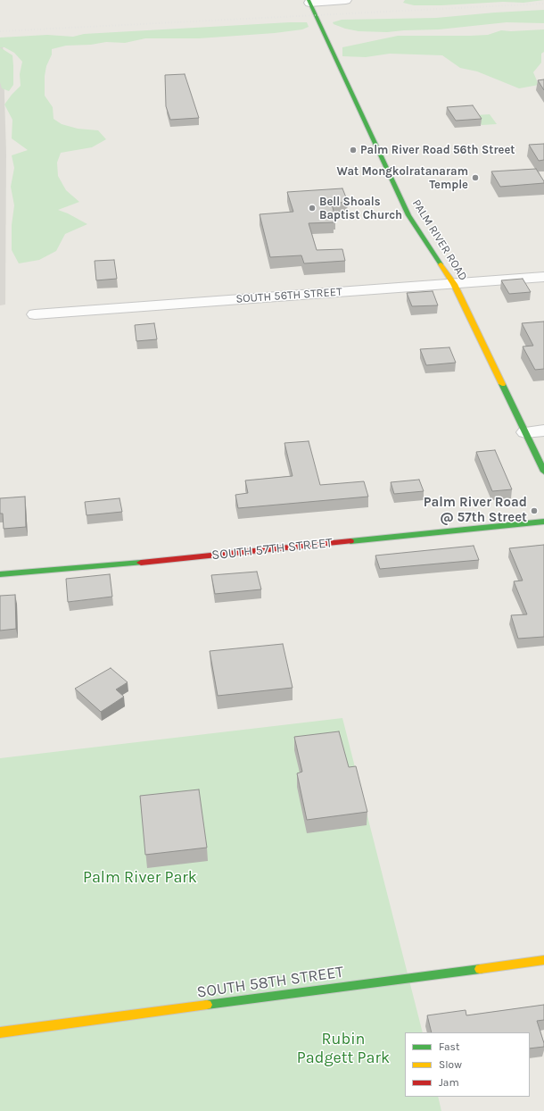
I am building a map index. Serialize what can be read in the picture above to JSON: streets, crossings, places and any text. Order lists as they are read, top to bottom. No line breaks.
{"streets":{"street":["PALM RIVER ROAD","SOUTH 56TH STREET","SOUTH 57TH STREET","SOUTH 58TH STREET"]},"crossings":[["PALM RIVER ROAD","SOUTH 56TH STREET"]],"parks":["Palm River Park","Rubin Padgett Park"],"places":["Palm River Road 56th Street","Wat Mongkolratanaram Temple","Bell Shoals Baptist Church","Palm River Road @ 57th Street"],"legend":["Fast","Slow","Jam"]}
